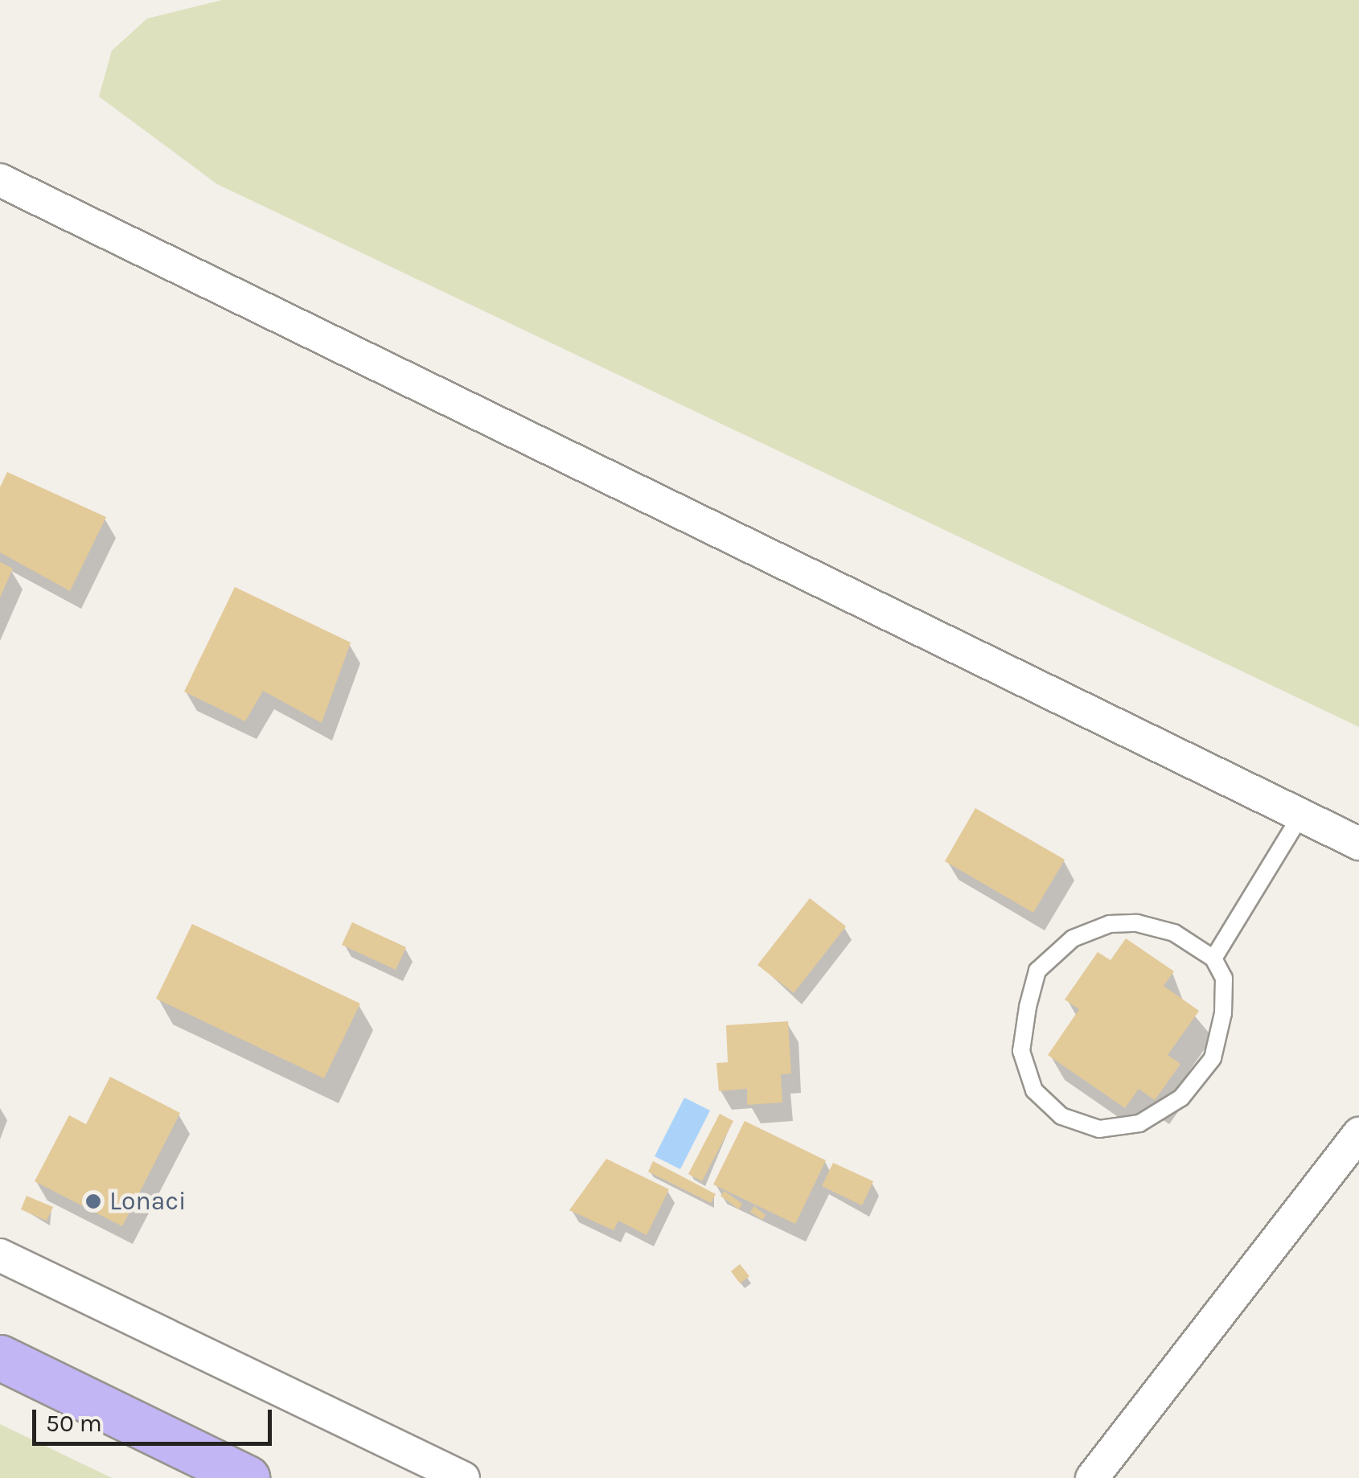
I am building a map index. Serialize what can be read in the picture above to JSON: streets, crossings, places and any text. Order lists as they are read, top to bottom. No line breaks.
{"places":["Lonaci"],"scale_bar":"50 m"}
